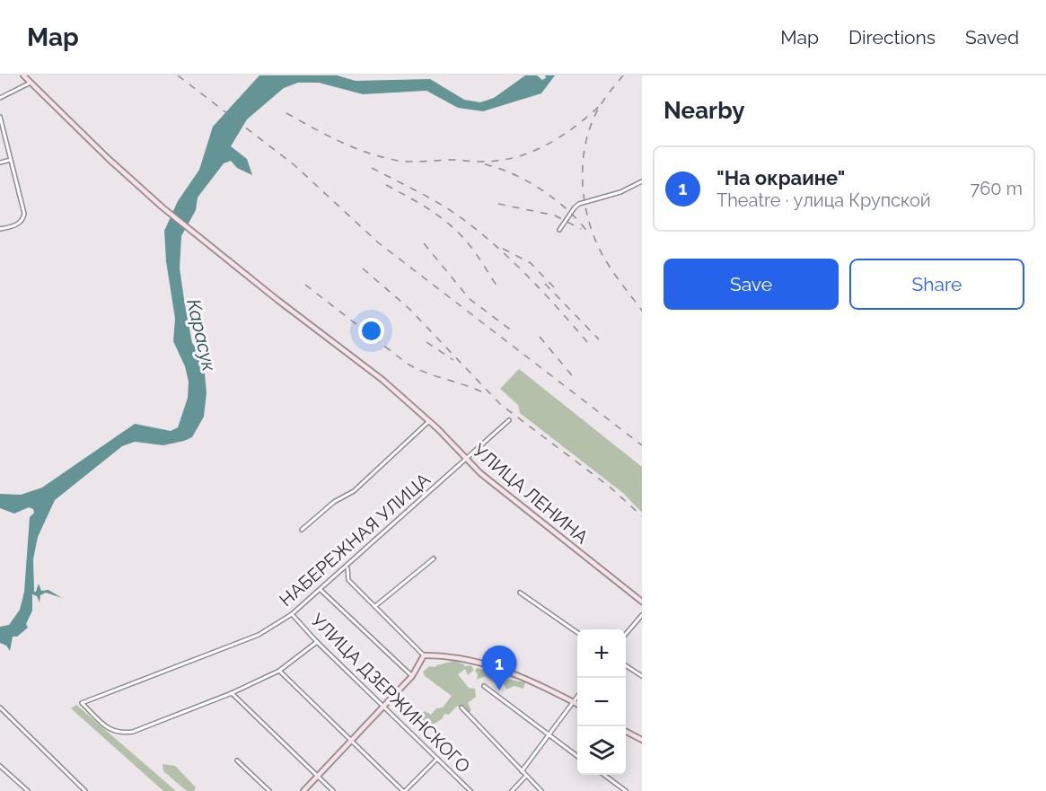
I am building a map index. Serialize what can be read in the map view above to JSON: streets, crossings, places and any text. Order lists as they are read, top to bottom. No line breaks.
{"streets":{"main road":["УЛИЦА ЛЕНИНА"],"street":["НАБЕРЕЖНАЯ УЛИЦА","УЛИЦА ДЗЕРЖИНСКОГО"]},"crossings":[["УЛИЦА ЛЕНИНА","НАБЕРЕЖНАЯ УЛИЦА"],["НАБЕРЕЖНАЯ УЛИЦА","УЛИЦА ДЗЕРЖИНСКОГО"]],"water":["Карасук"],"page":{"header":"Map","nav":["Map","Directions","Saved"],"heading":"Nearby","list":[{"mark":"1","name":"\"На окраине\"","note":"Theatre · улица Крупской","value":"760 m"}],"buttons":["Save","Share"],"map_buttons":["+","−"],"pins":"1"}}
